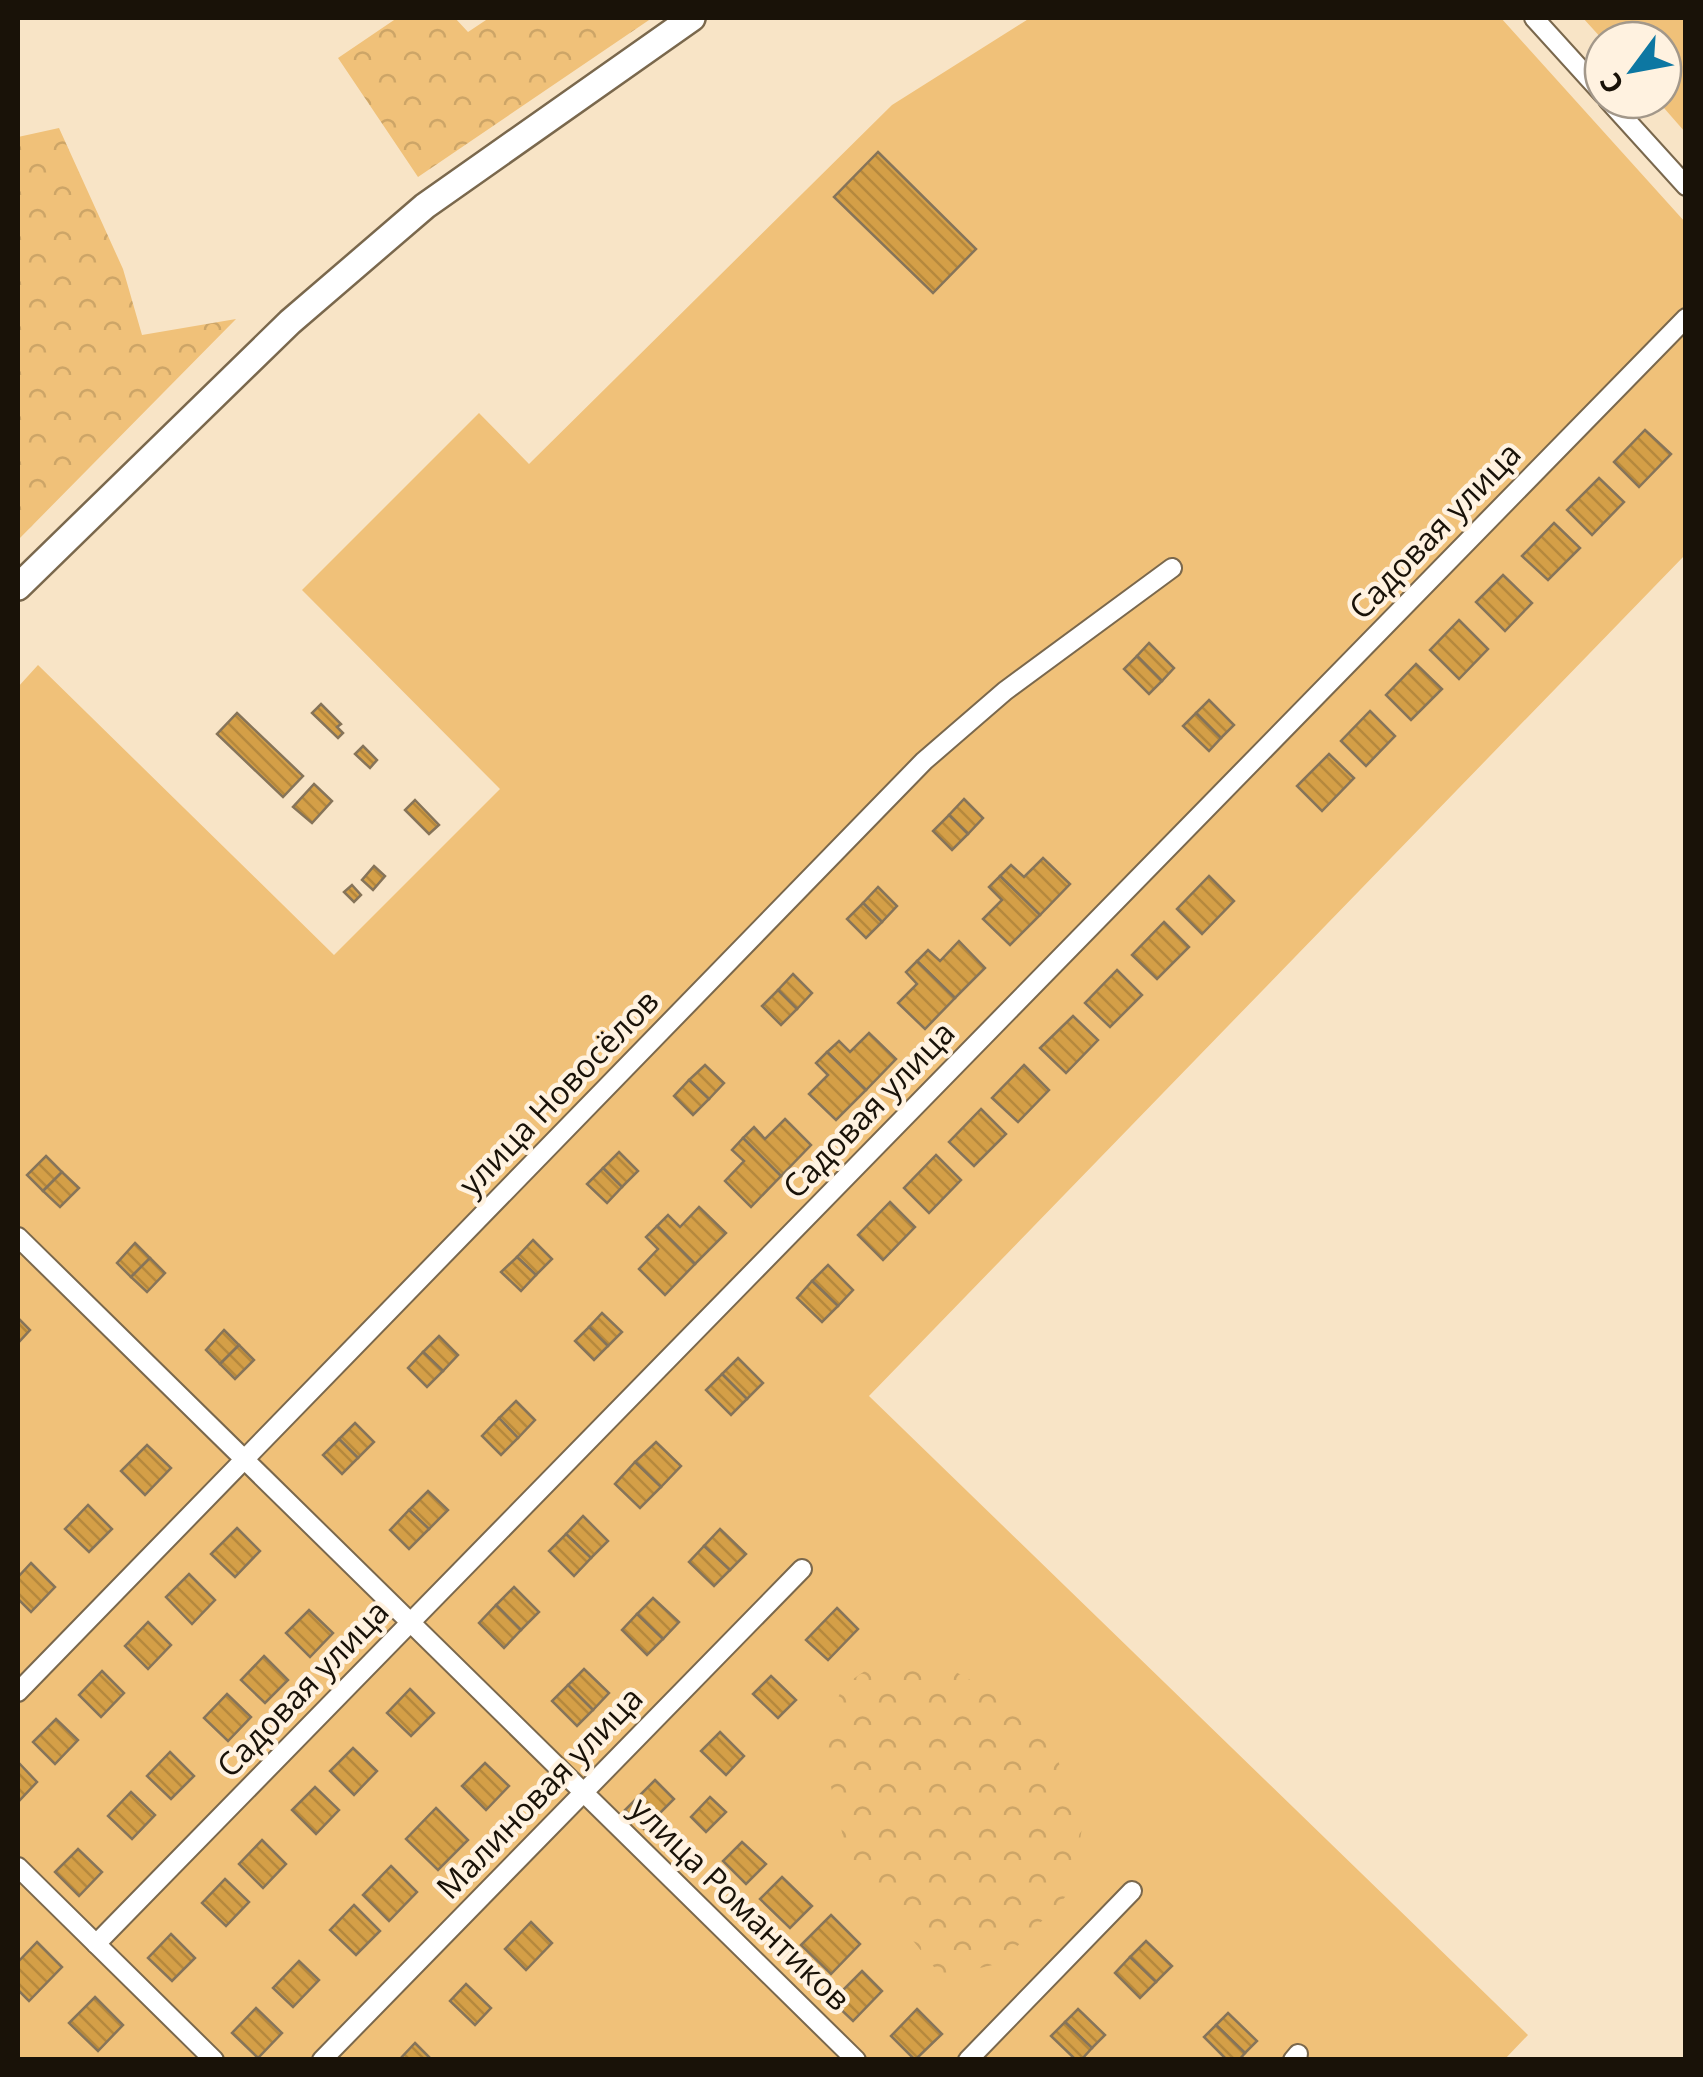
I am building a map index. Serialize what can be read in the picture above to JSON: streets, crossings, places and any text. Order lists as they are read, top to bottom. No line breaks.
{"streets":{"street":["Садовая улица","улица Новосёлов","Малиновая улица","улица Романтиков"]},"crossings":[["Садовая улица","улица Романтиков"],["улица Новосёлов","улица Романтиков"],["Малиновая улица","улица Романтиков"]],"north":"bottom left"}
